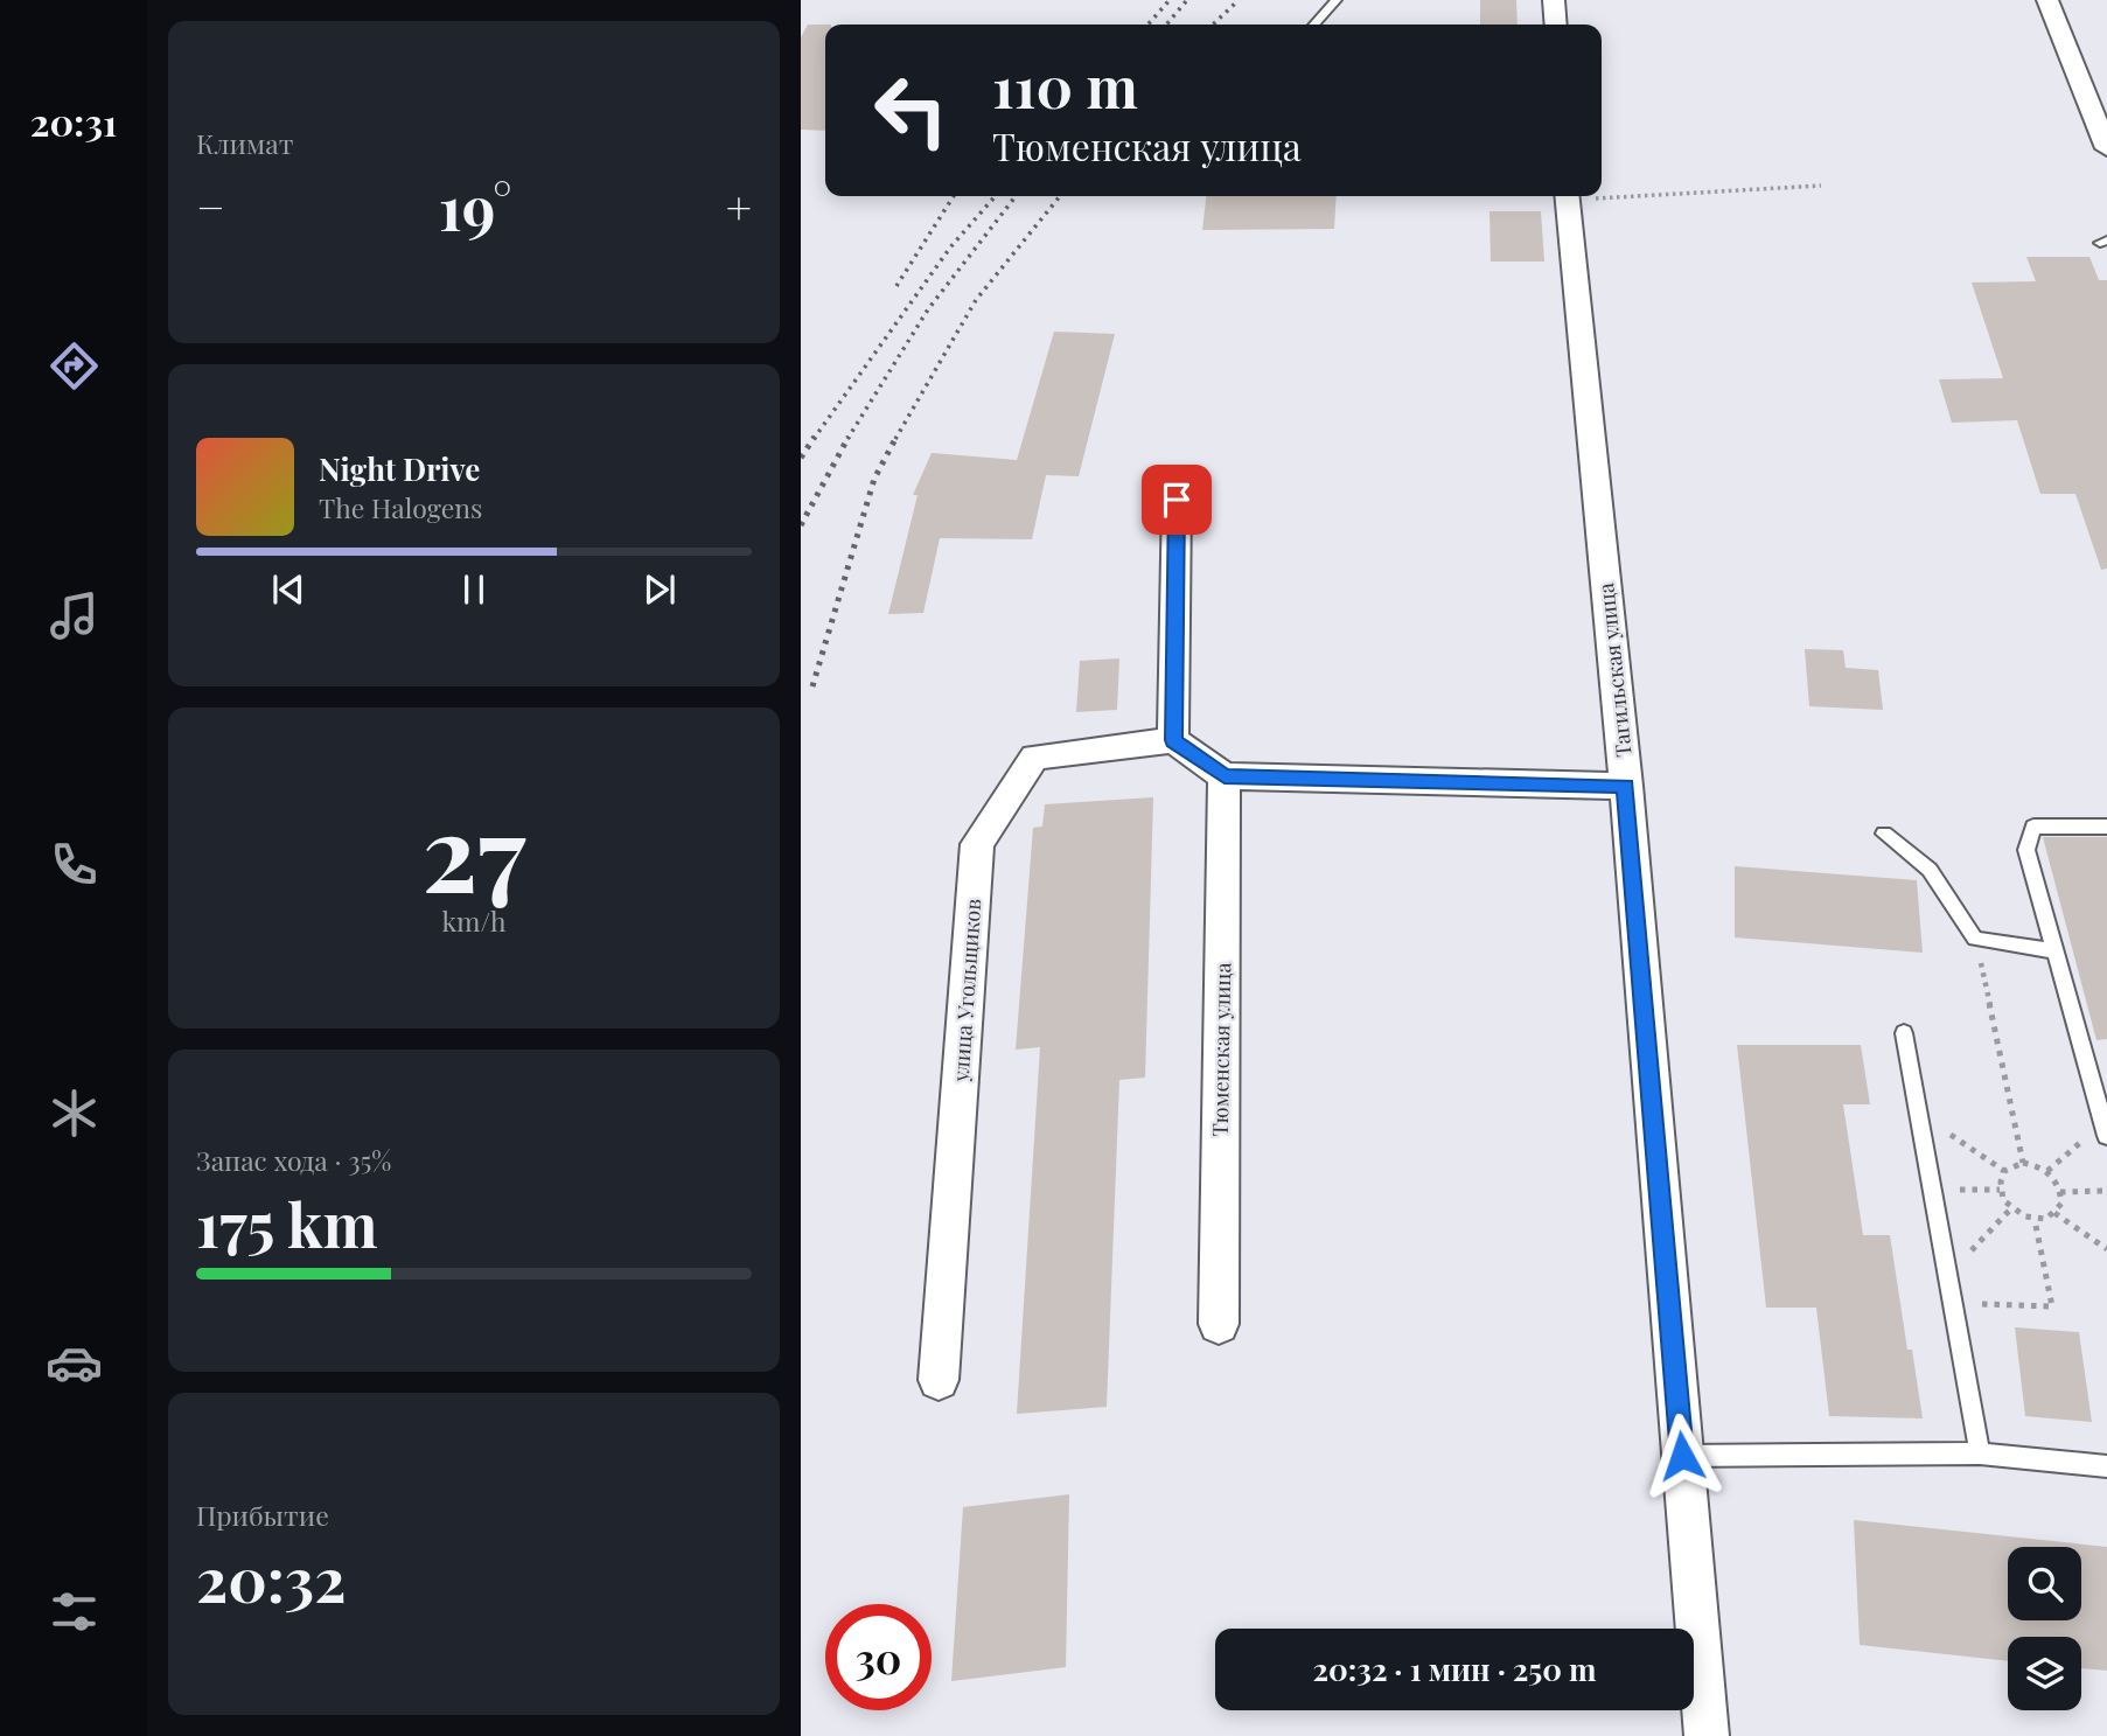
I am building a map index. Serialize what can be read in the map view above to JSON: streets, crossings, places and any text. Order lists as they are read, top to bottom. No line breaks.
{"streets":{"street":["Тагильская улица","улица Угольщиков","Тюменская улица"]},"page":{"tabs":"20:31","tile":["Климат",["27","km/h"],["Запас хода · 35%","175 km"],["Прибытие","20:32"]],"turn":["110 m","Тюменская улица"],"heat":["−","19°","+"],"song":["Night Drive","The Halogens"],"limit":"30","trip":"20:32 · 1 мин · 250 m"}}
